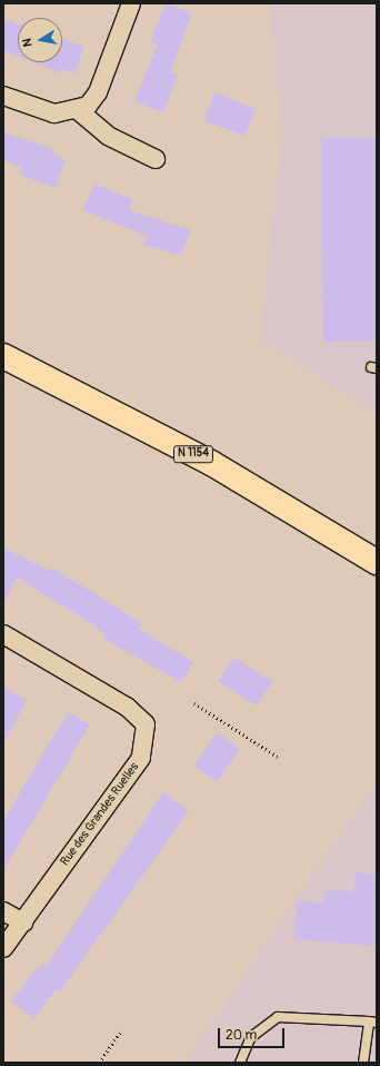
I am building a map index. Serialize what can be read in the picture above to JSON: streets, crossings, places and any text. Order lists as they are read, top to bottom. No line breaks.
{"streets":{"main road":["N 1154"],"street":["Rue des Grandes Ruelles"]},"scale_bar":"20 m","north":"left"}
